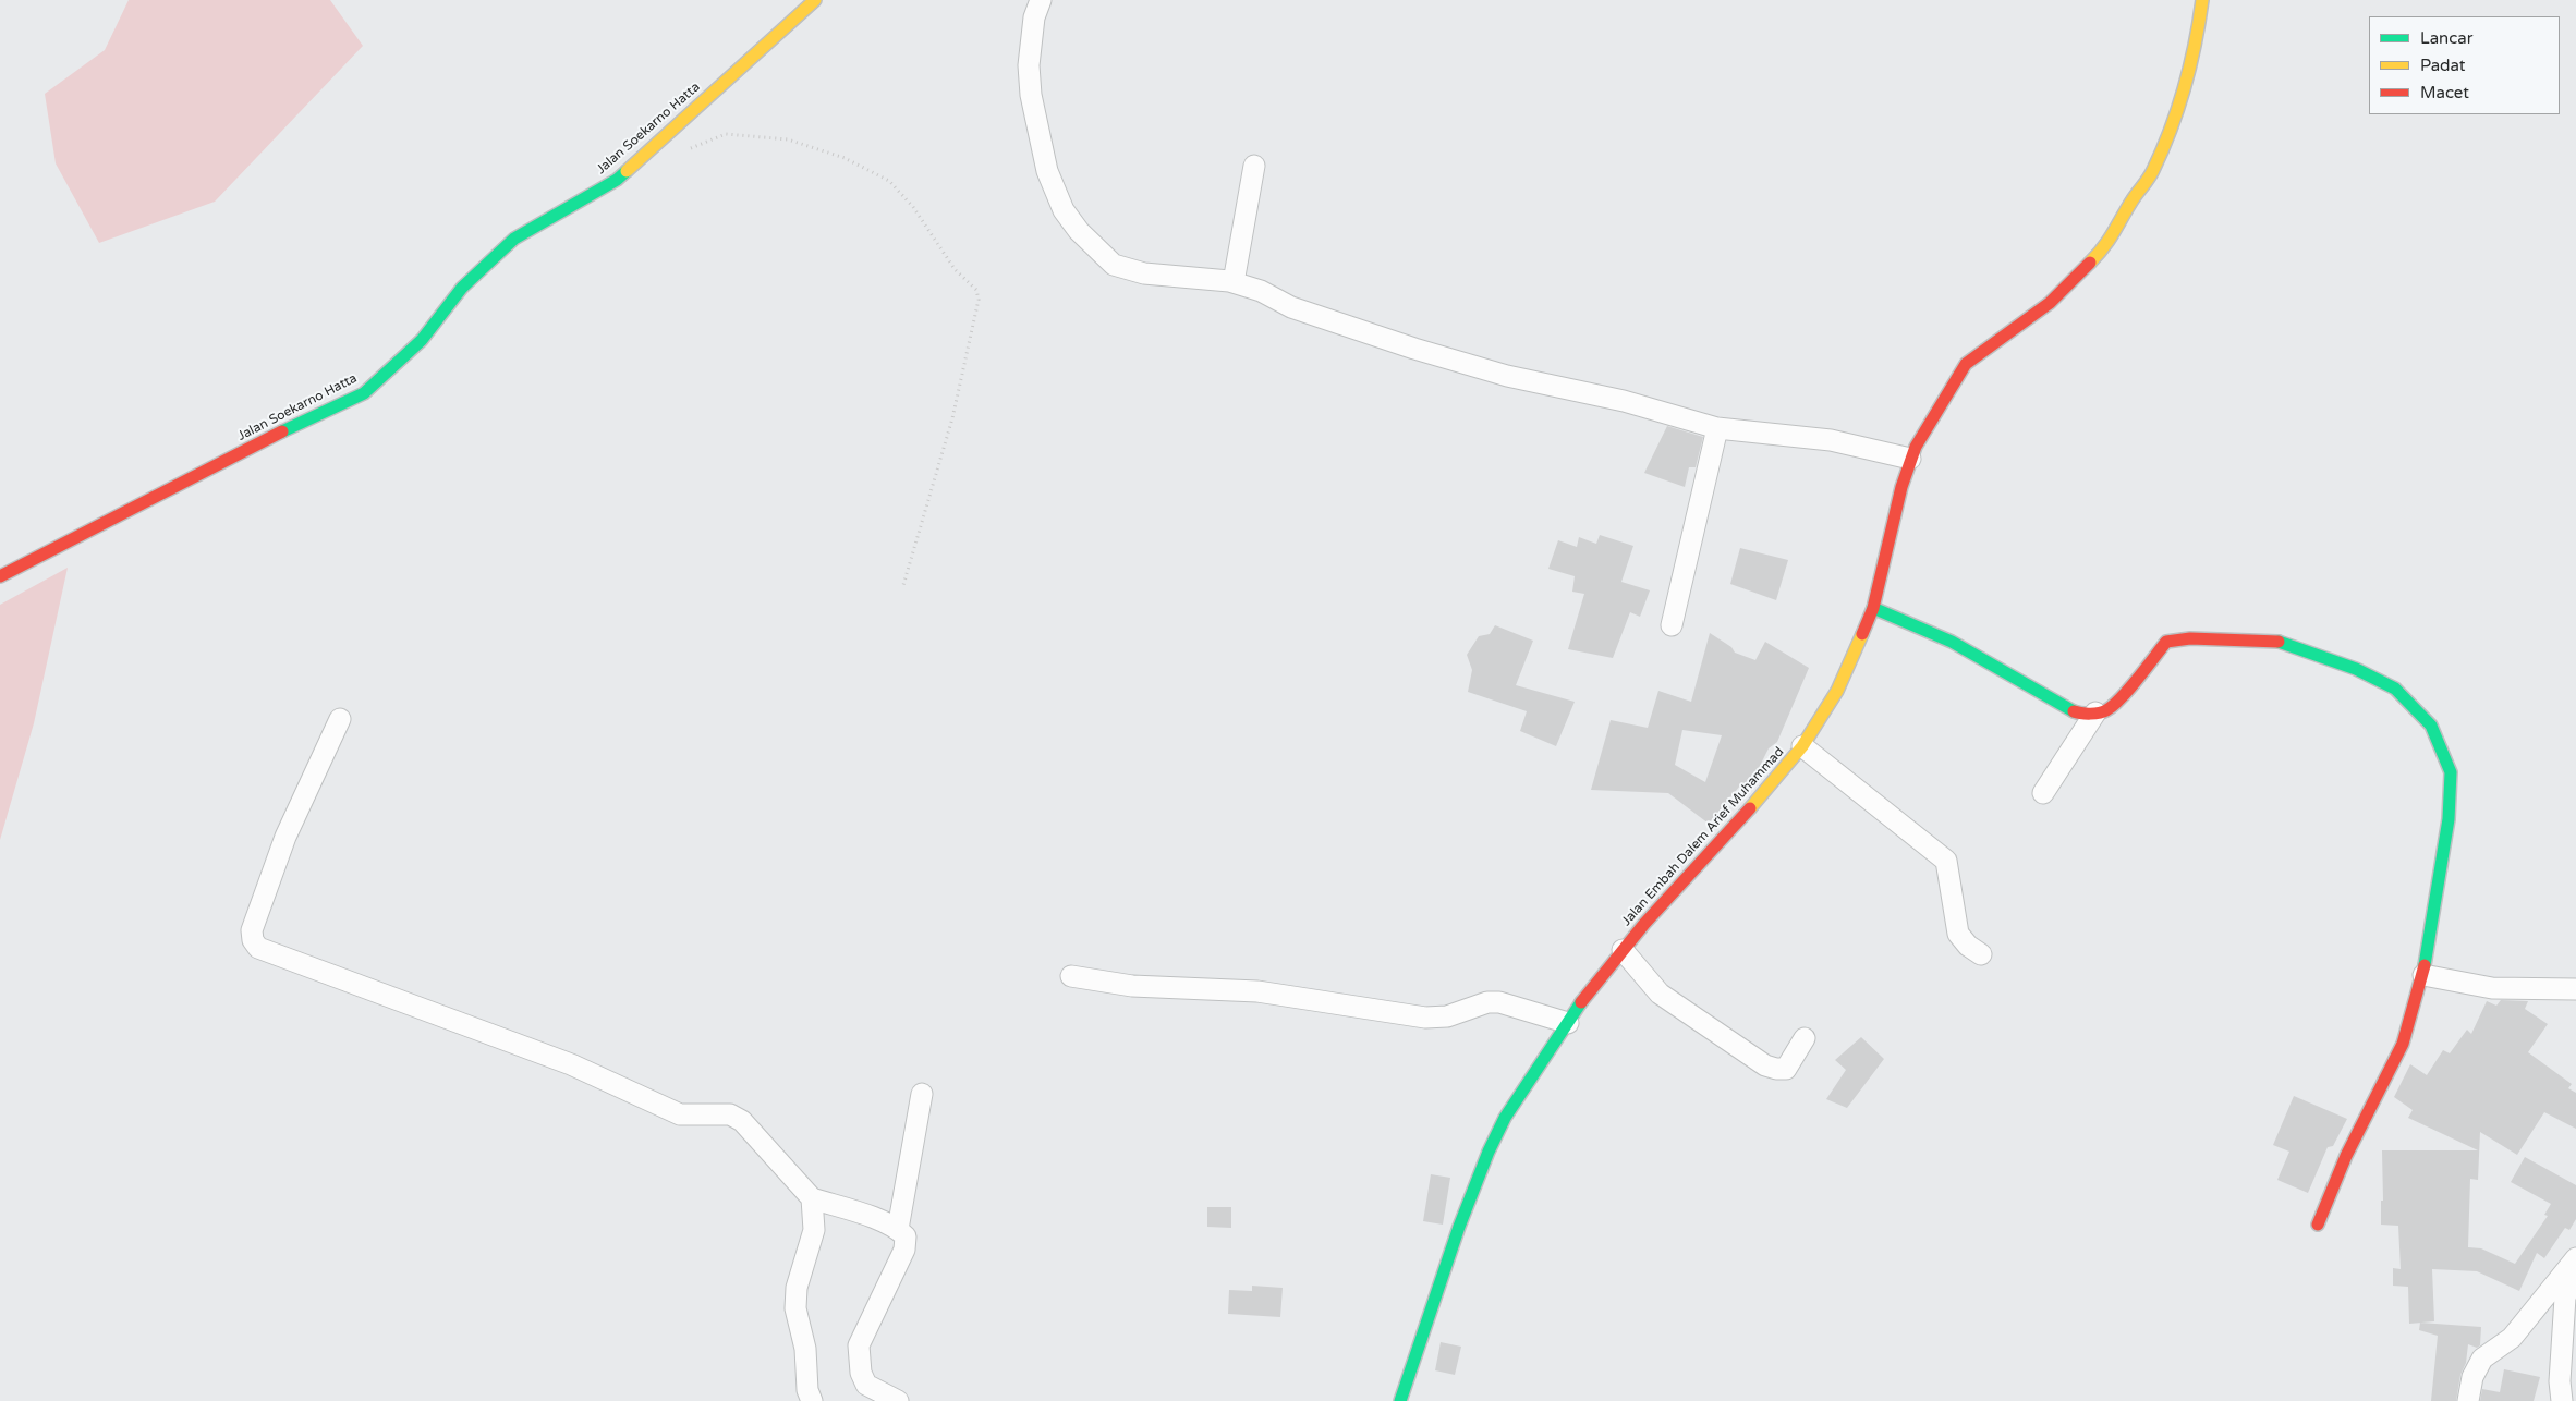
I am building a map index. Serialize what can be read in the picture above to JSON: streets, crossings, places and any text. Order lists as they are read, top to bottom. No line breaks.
{"streets":{"street":["Jalan Soekarno Hatta","Jalan Embah Dalem Arief Muhammad"]},"legend":["Lancar","Padat","Macet"]}
